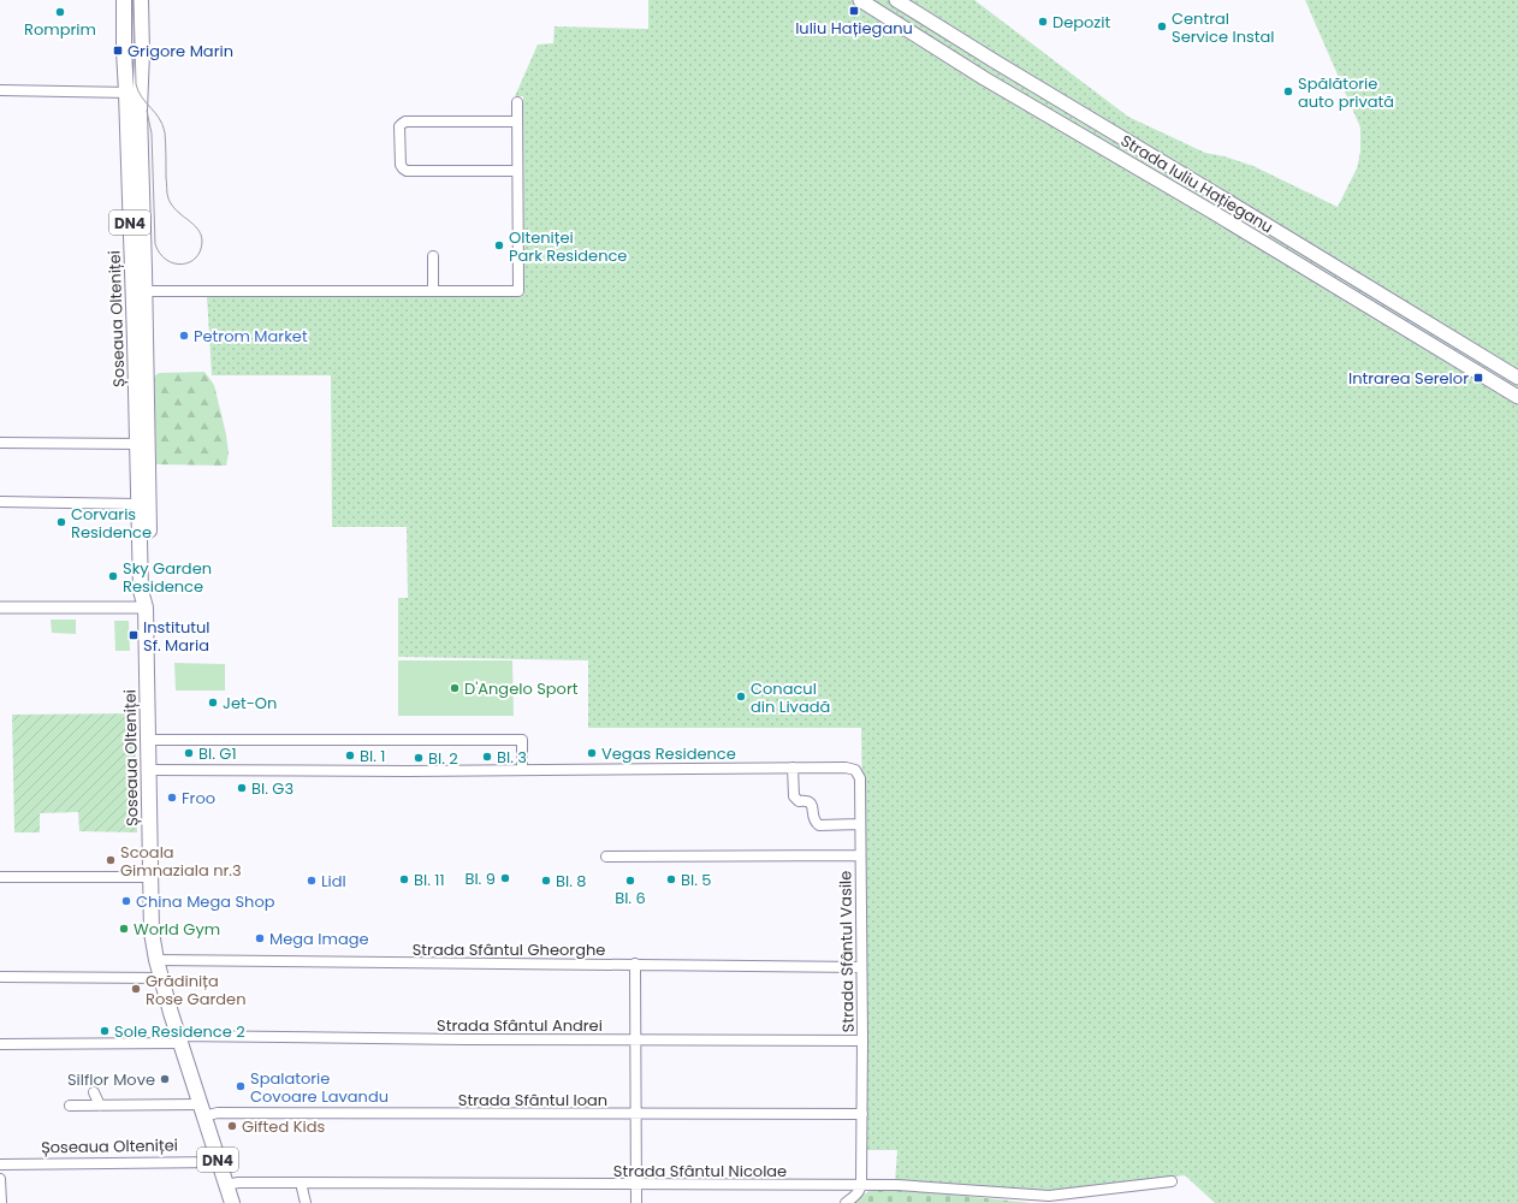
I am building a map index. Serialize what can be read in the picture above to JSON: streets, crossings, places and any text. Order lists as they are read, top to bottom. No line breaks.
{"streets":{"main road":["Strada Iuliu Hațieganu","DN4","Șoseaua Olteniței"],"street":["Strada Sfântul Gheorghe","Strada Sfântul Vasile","Strada Sfântul Andrei","Strada Sfântul Ioan","Strada Sfântul Nicolae"]},"crossings":[["Șoseaua Olteniței","Strada Sfântul Gheorghe"],["Șoseaua Olteniței","Strada Sfântul Andrei"],["Șoseaua Olteniței","Strada Sfântul Ioan"],["Șoseaua Olteniței","Strada Sfântul Nicolae"],["Strada Sfântul Gheorghe","Strada Sfântul Vasile"],["Strada Sfântul Vasile","Strada Sfântul Andrei"],["Strada Sfântul Vasile","Strada Sfântul Ioan"],["Strada Sfântul Vasile","Strada Sfântul Nicolae"]],"places":{"transit":["Iuliu Hațieganu","Grigore Marin","Intrarea Serelor","Institutul Sf. Maria"],"other":["Romprim","Depozit","Central Service Instal","Spălătorie auto privată","Olteniței Park Residence","Petrom Market","Corvaris Residence","Sky Garden Residence","D'Angelo Sport","Conacul din Livadă","Jet-On","Bl. G1","Vegas Residence","Bl. 1","Bl. 3","Bl. 2","Bl. G3","Froo","Scoala Gimnaziala nr.3","Bl. 9","Bl. 11","Bl. 5","Lidl","Bl. 8","Bl. 6","China Mega Shop","World Gym","Mega Image","Grădinița Rose Garden","Sole Residence 2","Silflor Move","Spalatorie Covoare Lavandu","Gifted Kids"]}}
